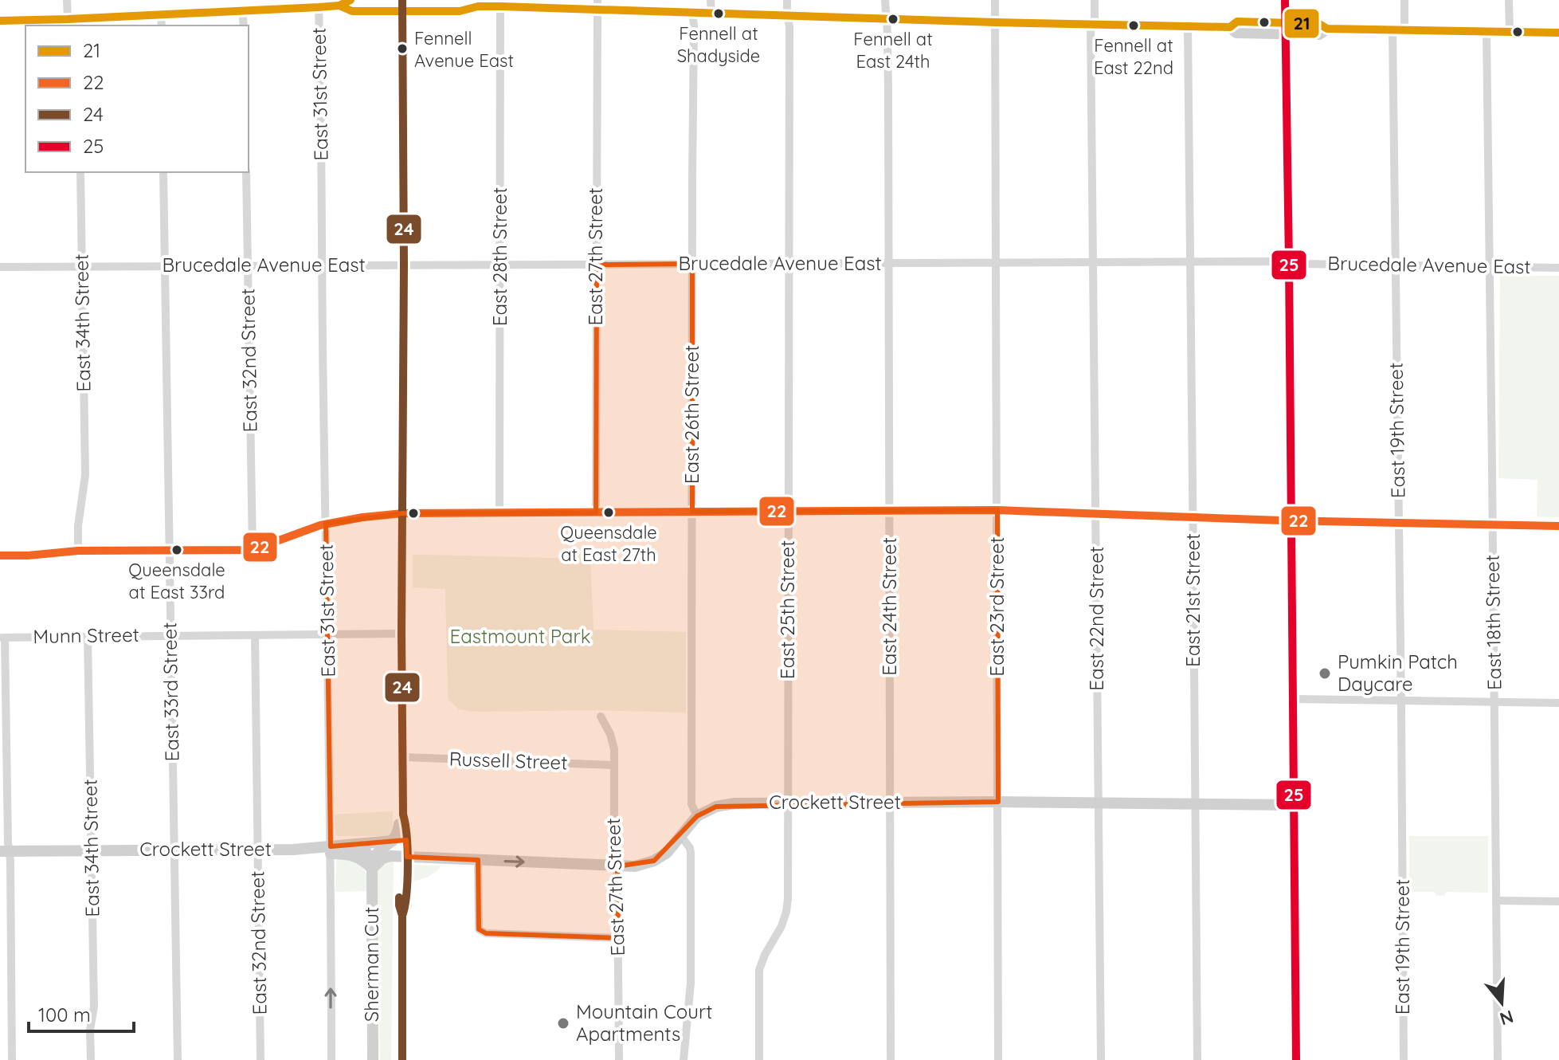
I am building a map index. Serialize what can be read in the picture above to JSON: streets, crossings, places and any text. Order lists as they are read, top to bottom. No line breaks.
{"streets":{"main road":["Crockett Street","Sherman Cut"],"street":["East 31st Street","East 28th Street","East 27th Street","Brucedale Avenue East","East 34th Street","East 32nd Street","East 26th Street","East 19th Street","East 21st Street","East 24th Street","East 23rd Street","East 25th Street","East 22nd Street","East 18th Street","Munn Street","East 33rd Street","Russell Street"]},"crossings":[["East 31st Street","Brucedale Avenue East"],["East 31st Street","Munn Street"],["East 31st Street","Crockett Street"],["East 28th Street","Brucedale Avenue East"],["East 27th Street","Brucedale Avenue East"],["East 27th Street","Russell Street"],["East 27th Street","Crockett Street"],["Brucedale Avenue East","East 34th Street"],["Brucedale Avenue East","East 32nd Street"],["Brucedale Avenue East","East 26th Street"],["Brucedale Avenue East","East 19th Street"],["Brucedale Avenue East","East 21st Street"],["Brucedale Avenue East","East 24th Street"],["Brucedale Avenue East","East 23rd Street"],["Brucedale Avenue East","East 25th Street"],["Brucedale Avenue East","East 22nd Street"],["Brucedale Avenue East","East 18th Street"],["Brucedale Avenue East","East 33rd Street"],["East 34th Street","Munn Street"],["East 34th Street","Crockett Street"],["East 32nd Street","Munn Street"],["East 32nd Street","Crockett Street"],["East 26th Street","Crockett Street"],["East 21st Street","Crockett Street"],["East 24th Street","Crockett Street"],["East 23rd Street","Crockett Street"],["East 25th Street","Crockett Street"],["East 22nd Street","Crockett Street"],["Munn Street","East 33rd Street"],["East 33rd Street","Crockett Street"]],"parks":["Eastmount Park"],"places":["Fennell at Shadyside","Fennell at East 24th","Fennell at East 22nd","Fennell Avenue East","Queensdale at East 27th","Queensdale at East 33rd","Pumkin Patch Daycare","Mountain Court Apartments"],"lines":["transit line 21","transit line 24","transit line 25","transit line 22"],"legend":["21","22","24","25"],"scale_bar":"100 m","north":"bottom"}
